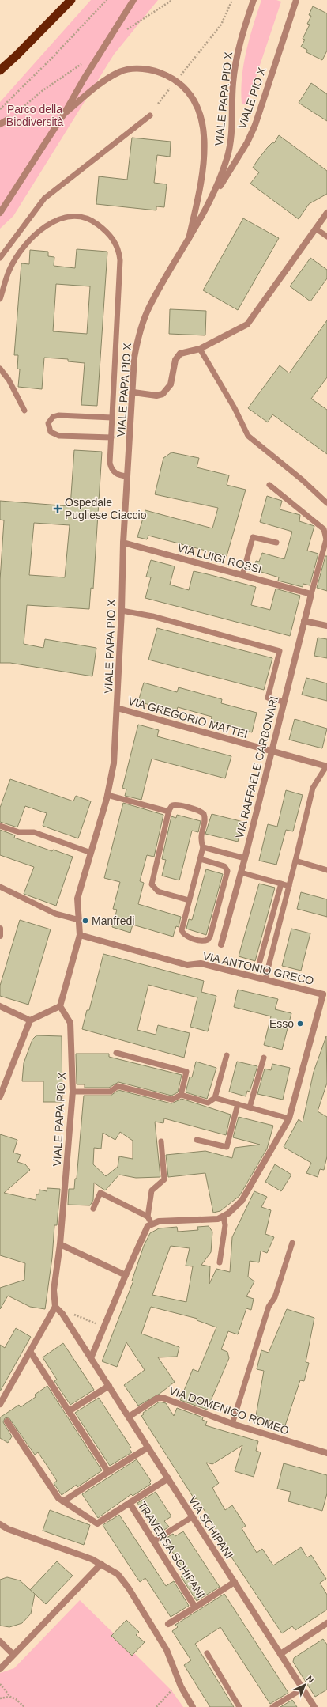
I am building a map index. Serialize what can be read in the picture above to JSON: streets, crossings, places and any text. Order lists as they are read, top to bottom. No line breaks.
{"streets":{"street":["VIALE PIO X","VIALE PAPA PIO X","VIA LUIGI ROSSI","VIA GREGORIO MATTEI","VIA RAFFAELE CARBONARI","VIA ANTONIO GRECO","VIA DOMENICO ROMEO","VIA SCHIPANI","TRAVERSA SCHIPANI"]},"crossings":[["VIALE PIO X","VIALE PAPA PIO X"],["VIALE PAPA PIO X","VIA LUIGI ROSSI"],["VIALE PAPA PIO X","VIA GREGORIO MATTEI"],["VIALE PAPA PIO X","VIA ANTONIO GRECO"],["VIALE PAPA PIO X","VIA SCHIPANI"],["VIA LUIGI ROSSI","VIA RAFFAELE CARBONARI"],["VIA GREGORIO MATTEI","VIA RAFFAELE CARBONARI"],["VIA DOMENICO ROMEO","VIA SCHIPANI"],["VIA SCHIPANI","TRAVERSA SCHIPANI"]],"parks":["Parco della Biodiversità"],"places":{"health":["Ospedale Pugliese Ciaccio"],"other":["Manfredi","Esso"]},"north":"top right"}
